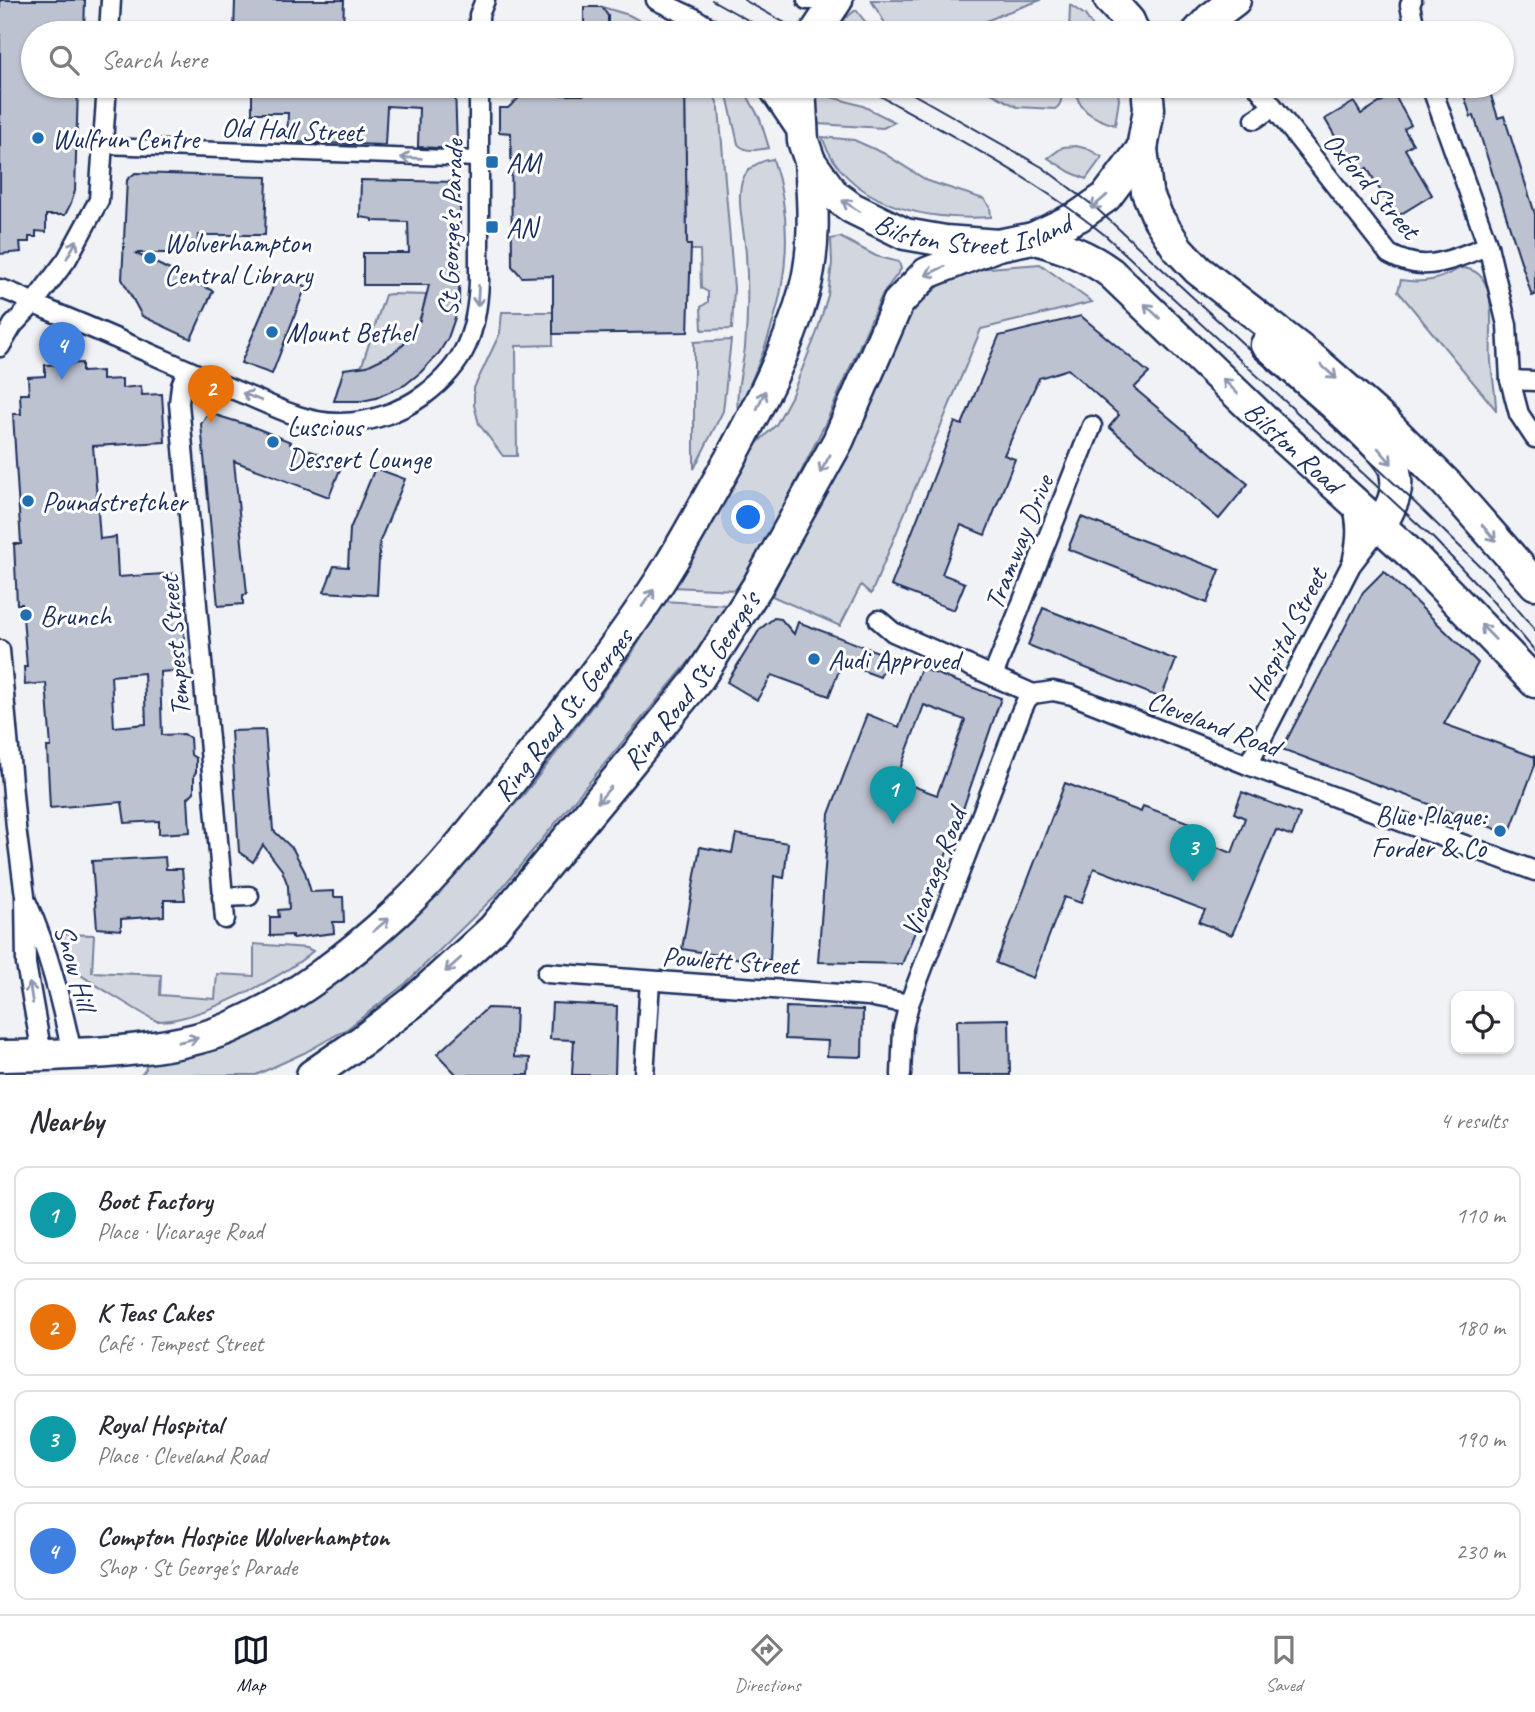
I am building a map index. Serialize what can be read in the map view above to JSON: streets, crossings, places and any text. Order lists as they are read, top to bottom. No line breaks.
{"streets":{"highway":["Bilston Street Island","Bilston Road","Ring Road St. George's","Ring Road St. Georges"],"street":["Old Hall Street","Oxford Street","St George's Parade","Tramway Drive","Hospital Street","Tempest Street","Cleveland Road","Vicarage Road","Powlett Street","Snow Hill"]},"crossings":[["Old Hall Street","St George's Parade"],["Bilston Street Island","Bilston Road"],["Bilston Street Island","Ring Road St. George's"],["Bilston Street Island","Ring Road St. Georges"],["St George's Parade","Tempest Street"],["Tramway Drive","Cleveland Road"],["Hospital Street","Cleveland Road"],["Ring Road St. Georges","Snow Hill"],["Cleveland Road","Vicarage Road"],["Vicarage Road","Powlett Street"]],"one_way":["Old Hall Street","Bilston Street Island","Ring Road St. George's","Ring Road St. Georges"],"places":{"other":["Wulfrun Centre","Wolverhampton Central Library","Mount Bethel","Luscious Dessert Lounge","Poundstretcher","Brunch","Audi Approved","Blue Plaque: Forder & Co"],"transit":["AM","AN"]},"page":{"search":"Search here","pins":["4","2","1","3"],"heading":["Nearby","4 results"],"list":[{"mark":"1","name":"Boot Factory","note":"Place · Vicarage Road","value":"110 m"},{"mark":"2","name":"K Teas Cakes","note":"Café · Tempest Street","value":"180 m"},{"mark":"3","name":"Royal Hospital","note":"Place · Cleveland Road","value":"190 m"},{"mark":"4","name":"Compton Hospice Wolverhampton","note":"Shop · St George's Parade","value":"230 m"}],"nav":["Map","Directions","Saved"]}}
